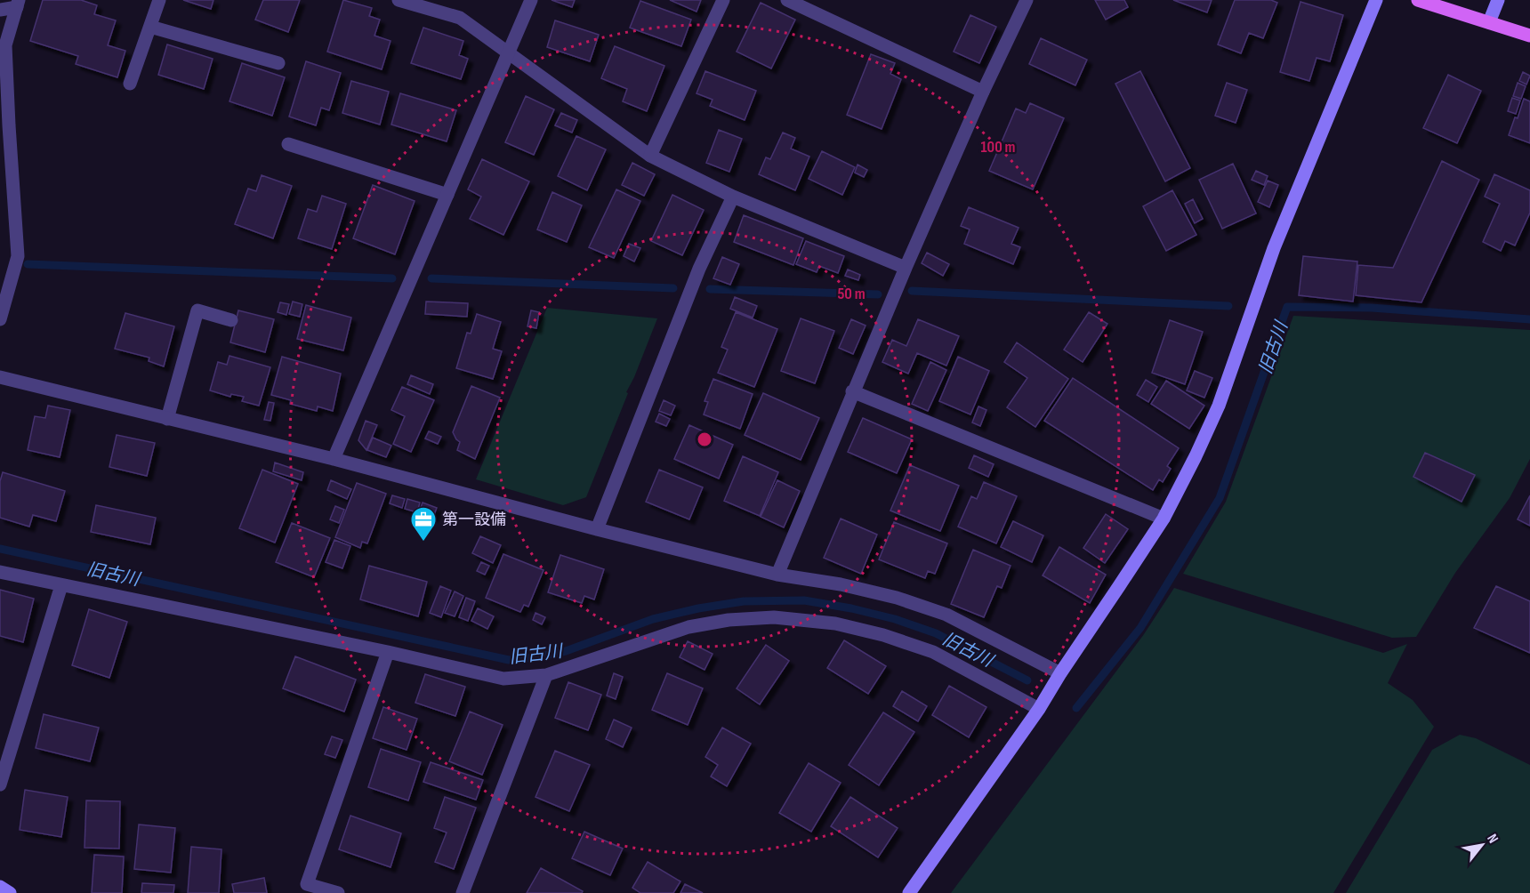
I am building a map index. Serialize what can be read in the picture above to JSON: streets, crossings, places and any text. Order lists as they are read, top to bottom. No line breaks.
{"water":["旧古川"],"places":{"office":["第一設備"]},"north":"top right","rings":["100 m","50 m"]}
